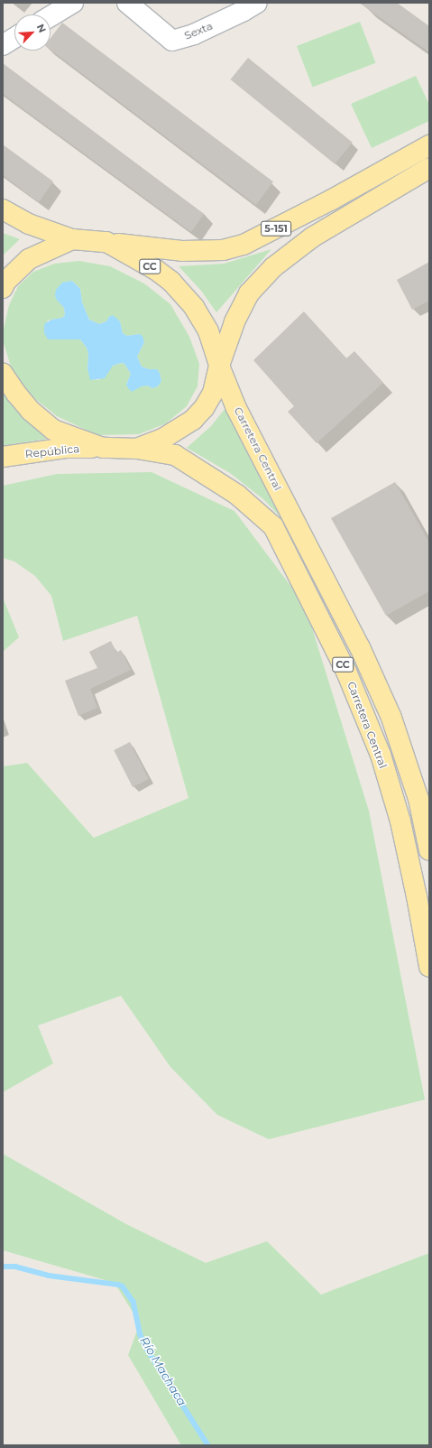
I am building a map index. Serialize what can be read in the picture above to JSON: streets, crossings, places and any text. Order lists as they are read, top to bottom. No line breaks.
{"streets":{"main road":["5-151","CC","Carretera Central","República"],"street":["Sexta"]},"crossings":[["5-151","CC"],["5-151","Carretera Central"],["CC","Carretera Central"],["CC","República"]],"water":["Río Machaca"],"north":"top right"}
